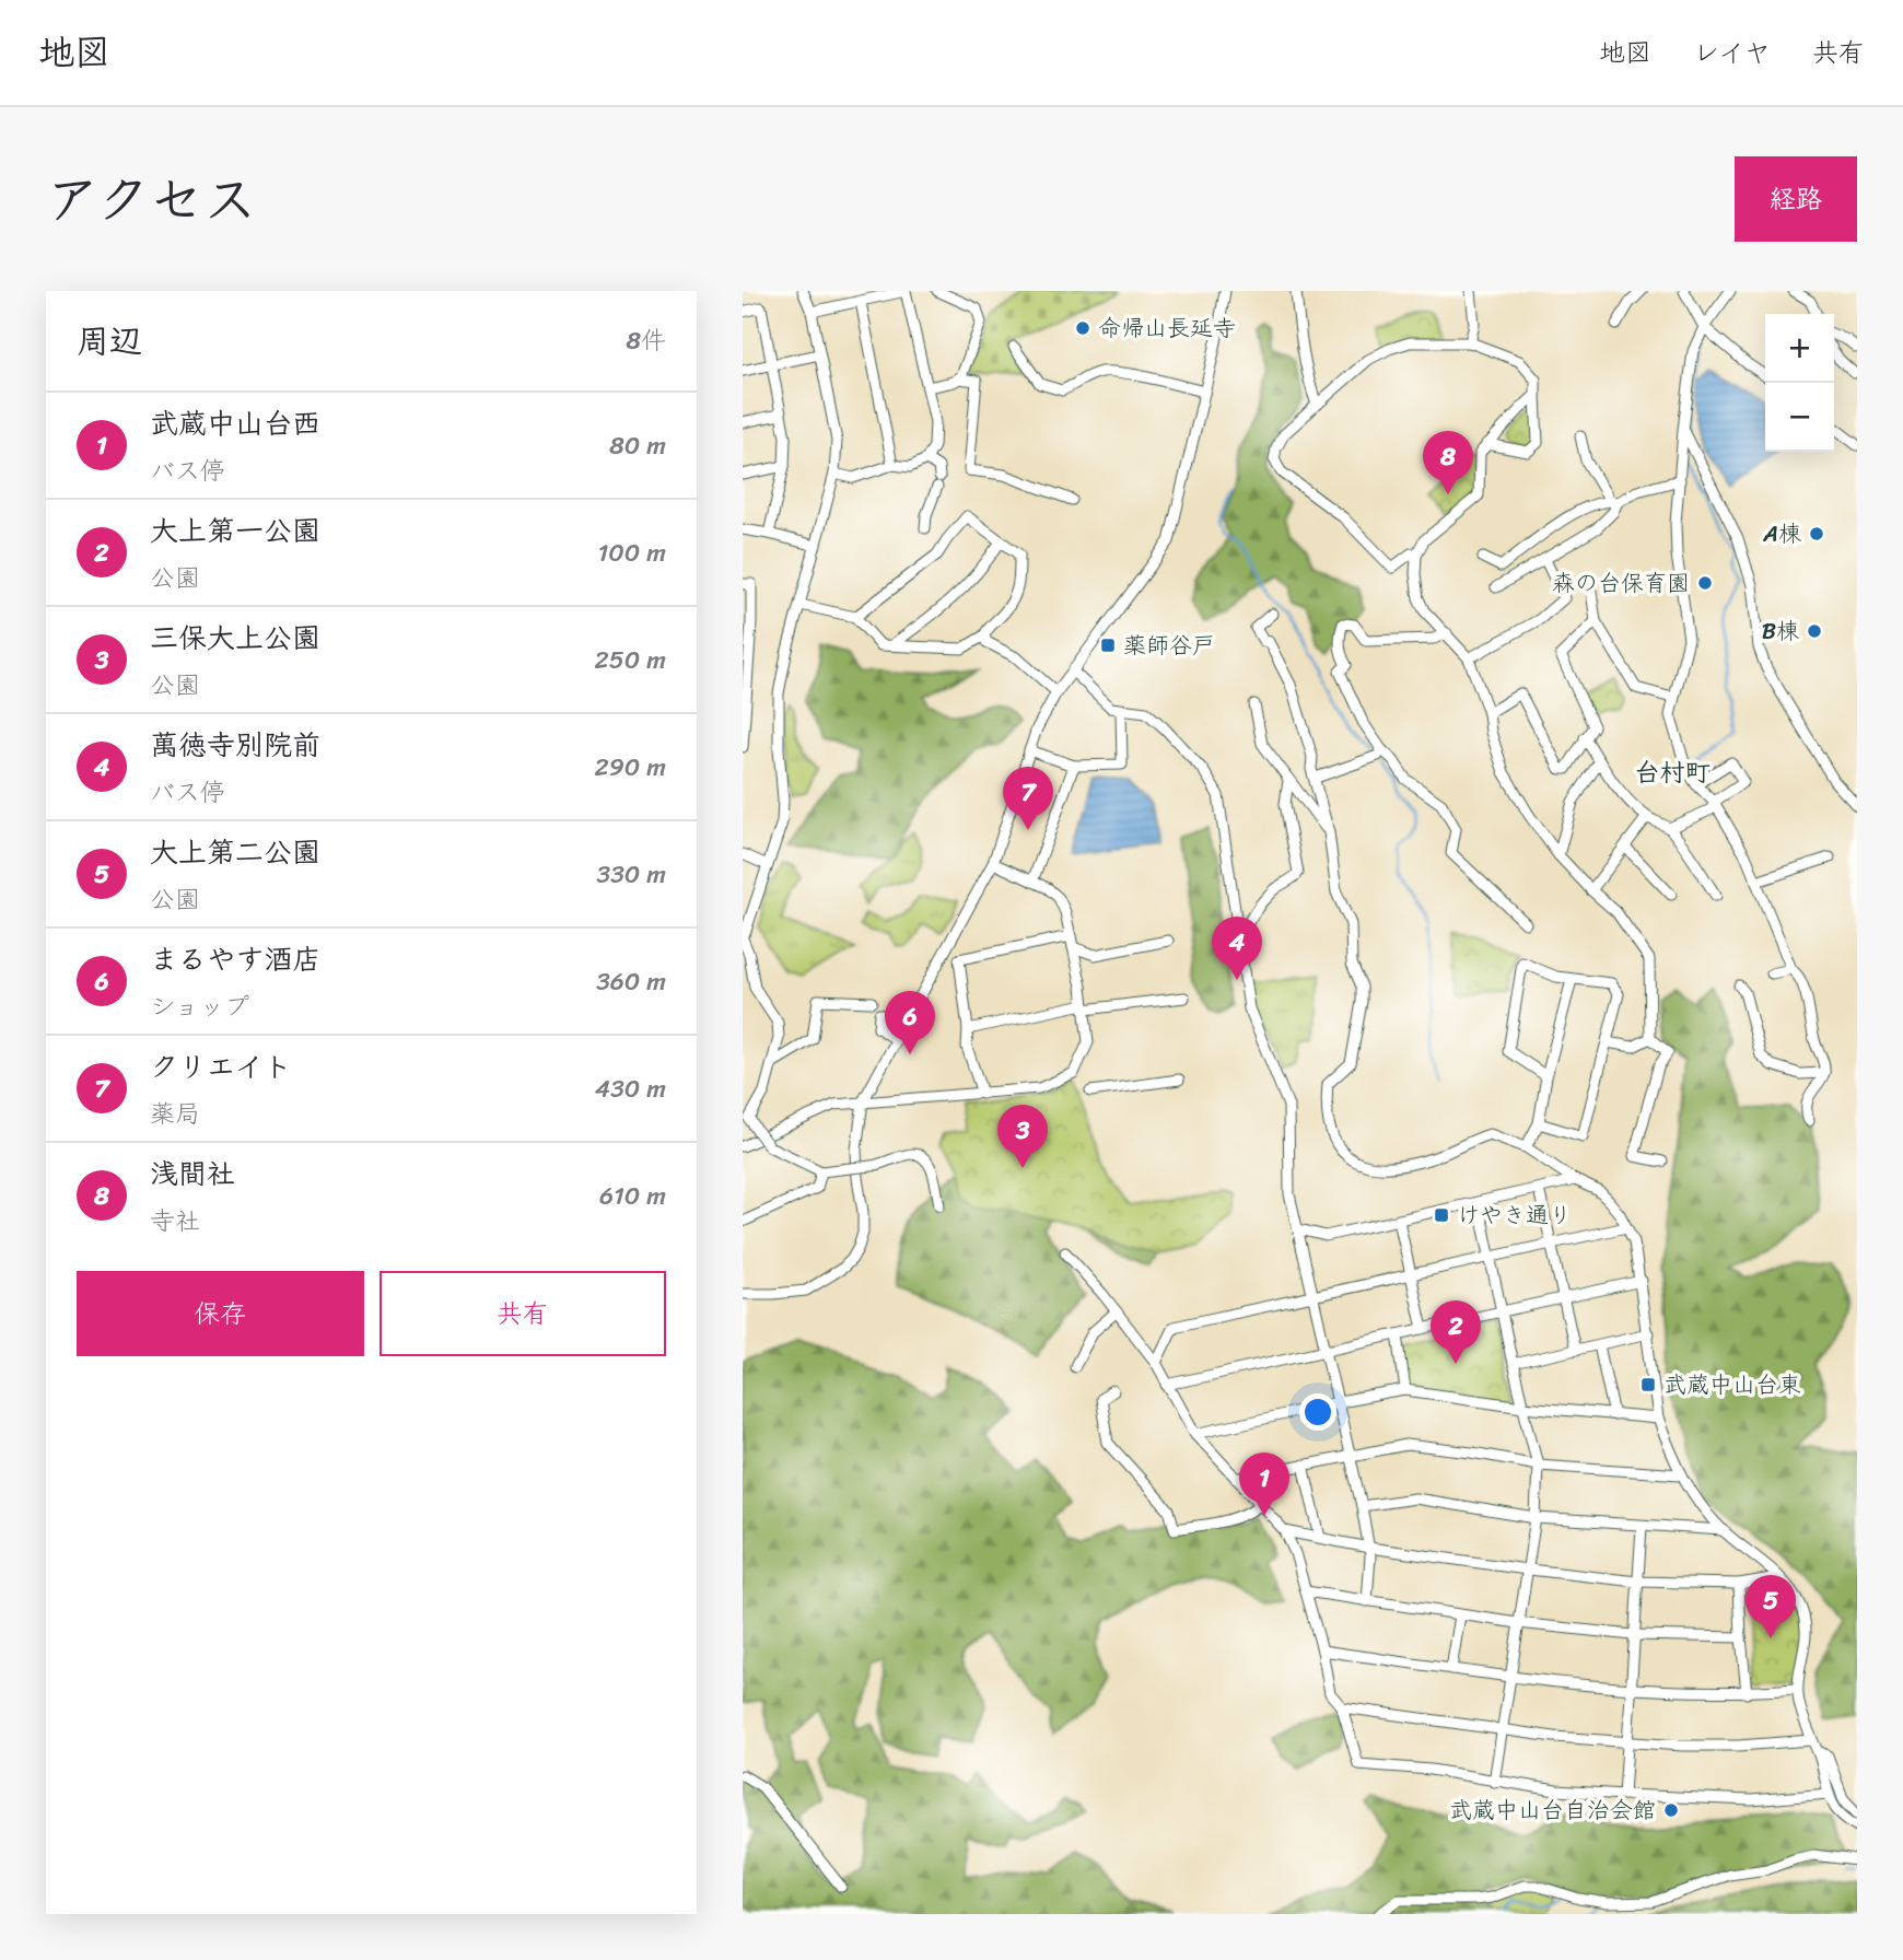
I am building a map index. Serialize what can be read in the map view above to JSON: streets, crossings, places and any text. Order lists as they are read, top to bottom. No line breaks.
{"districts":["台村町"],"places":{"other":["命帰山長延寺","A棟","森の台保育園","B棟","武蔵中山台自治会館"],"transit":["薬師谷戸","けやき通り","武蔵中山台東"]},"page":{"header":"地図","nav":["地図","レイヤ","共有"],"title":"アクセス","buttons":["経路",["保存","共有"]],"heading":["周辺","8件"],"map_buttons":["+","−"],"list":[{"mark":"1","name":"武蔵中山台西","note":"バス停","value":"80 m"},{"mark":"2","name":"大上第一公園","note":"公園","value":"100 m"},{"mark":"3","name":"三保大上公園","note":"公園","value":"250 m"},{"mark":"4","name":"萬徳寺別院前","note":"バス停","value":"290 m"},{"mark":"5","name":"大上第二公園","note":"公園","value":"330 m"},{"mark":"6","name":"まるやす酒店","note":"ショップ","value":"360 m"},{"mark":"7","name":"クリエイト","note":"薬局","value":"430 m"},{"mark":"8","name":"浅間社","note":"寺社","value":"610 m"}],"pins":["8","7","4","6","3","2","1","5"]}}
